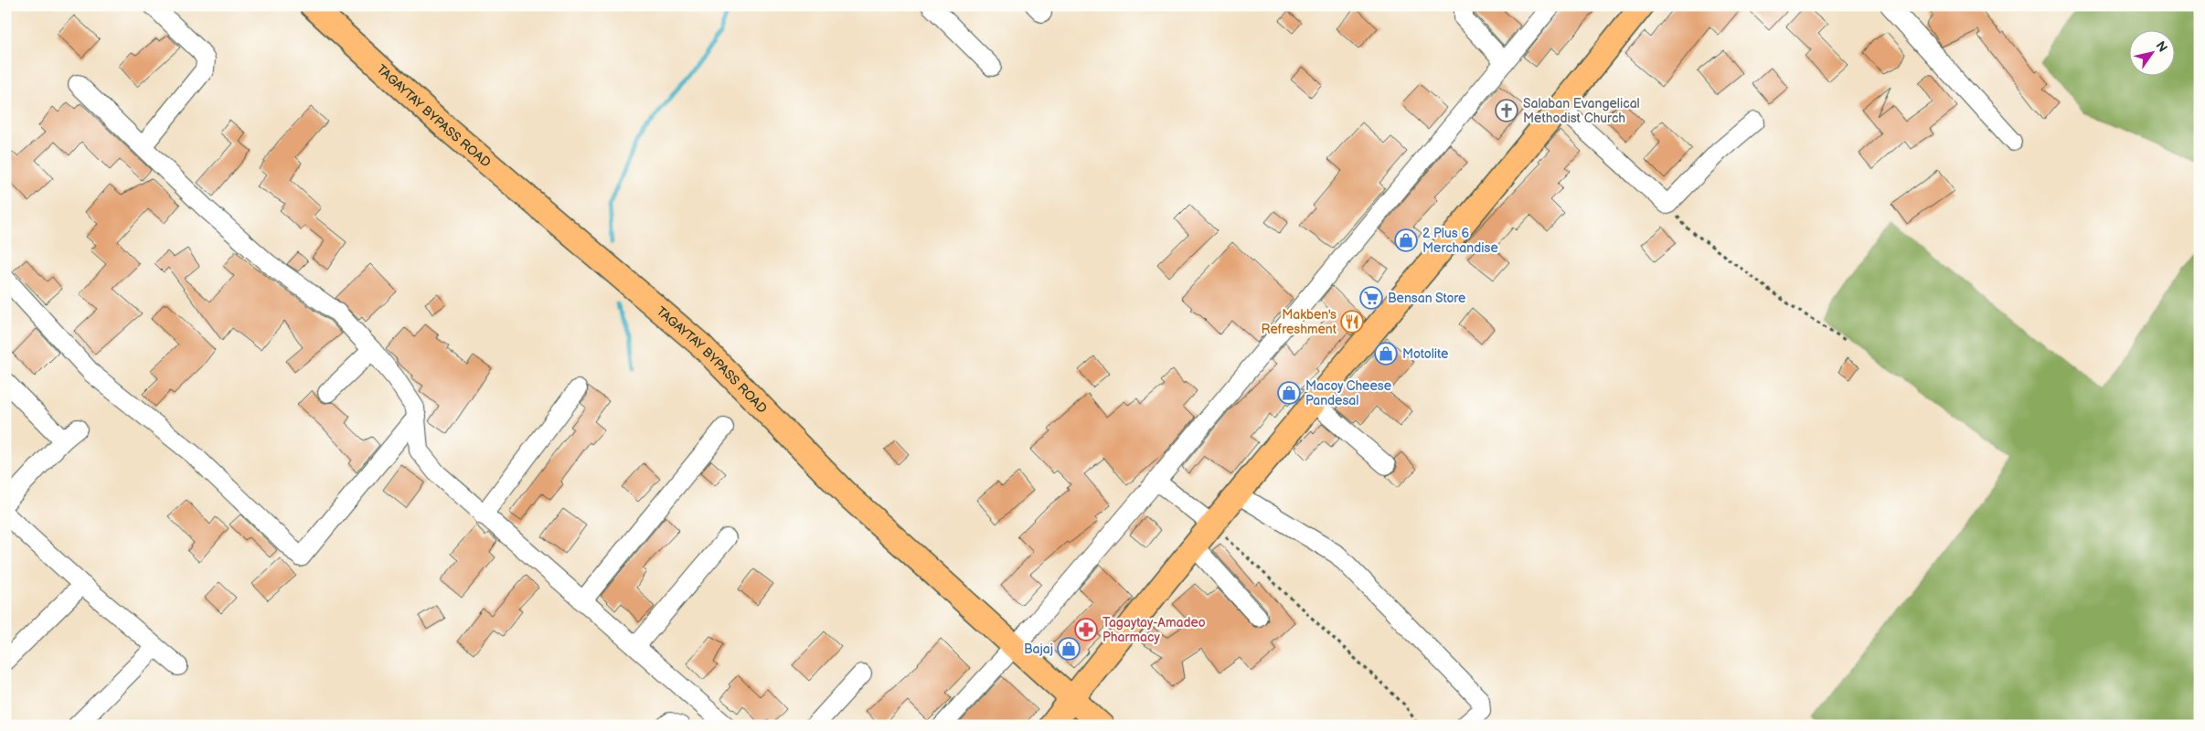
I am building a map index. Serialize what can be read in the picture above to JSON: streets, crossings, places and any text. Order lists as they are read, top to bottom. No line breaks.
{"streets":{"main road":["TAGAYTAY BYPASS ROAD"]},"places":{"church":["Salaban Evangelical Methodist Church"],"shop":["2 Plus 6 Merchandise","Motolite","Macoy Cheese Pandesal","Bajaj"],"supermarket":["Bensan Store"],"restaurant":["Makben's Refreshment"],"pharmacy":["Tagaytay-Amadeo Pharmacy"]},"north":"top right"}
